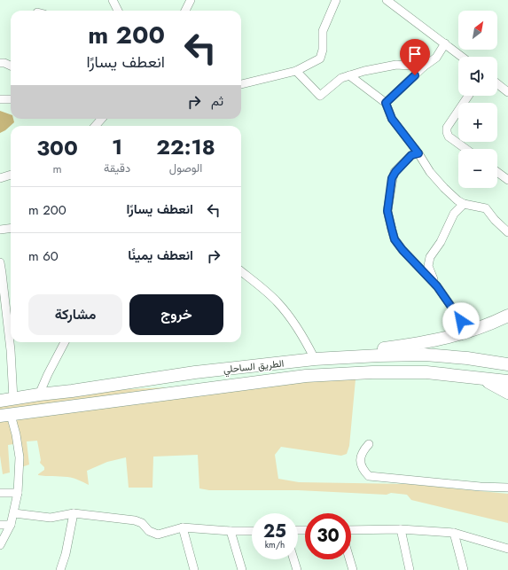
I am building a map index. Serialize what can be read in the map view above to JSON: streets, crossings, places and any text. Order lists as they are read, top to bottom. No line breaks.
{"streets":{"highway":["الطريق الساحلي"]},"north":"top right","page":{"map_buttons":["+","−"],"turn":["200 m","انعطف يسارًا"],"then":"ثم","eta":["22:18","الوصول","1","دقيقة","300","m"],"list":[{"name":"انعطف يسارًا","value":"200 m"},{"name":"انعطف يمينًا","value":"60 m"}],"buttons":["خروج","مشاركة"],"speed":"25 km/h","limit":"30"}}
